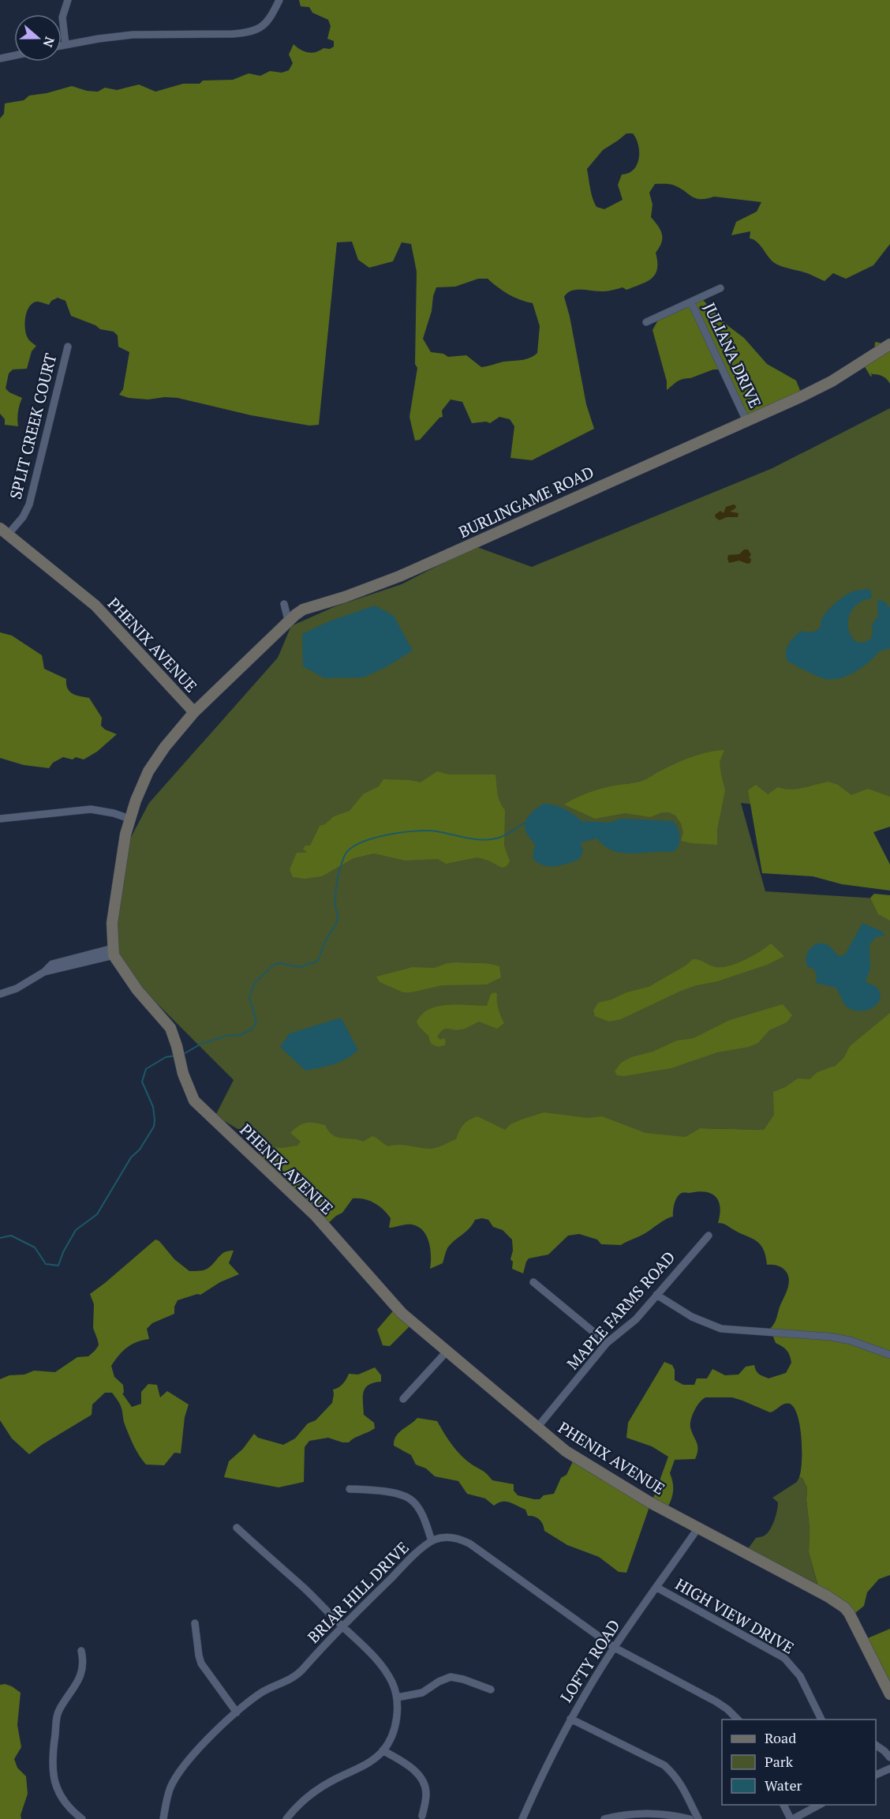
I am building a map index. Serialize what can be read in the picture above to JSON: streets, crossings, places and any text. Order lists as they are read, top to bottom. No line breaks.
{"streets":{"main road":["BURLINGAME ROAD","PHENIX AVENUE"],"street":["JULIANA DRIVE","SPLIT CREEK COURT","MAPLE FARMS ROAD","BRIAR HILL DRIVE","HIGH VIEW DRIVE","LOFTY ROAD"]},"crossings":[["JULIANA DRIVE","BURLINGAME ROAD"],["SPLIT CREEK COURT","PHENIX AVENUE"],["BURLINGAME ROAD","PHENIX AVENUE"],["PHENIX AVENUE","MAPLE FARMS ROAD"],["PHENIX AVENUE","LOFTY ROAD"],["BRIAR HILL DRIVE","LOFTY ROAD"],["HIGH VIEW DRIVE","LOFTY ROAD"]],"legend":["Road","Park","Water"],"north":"right"}
